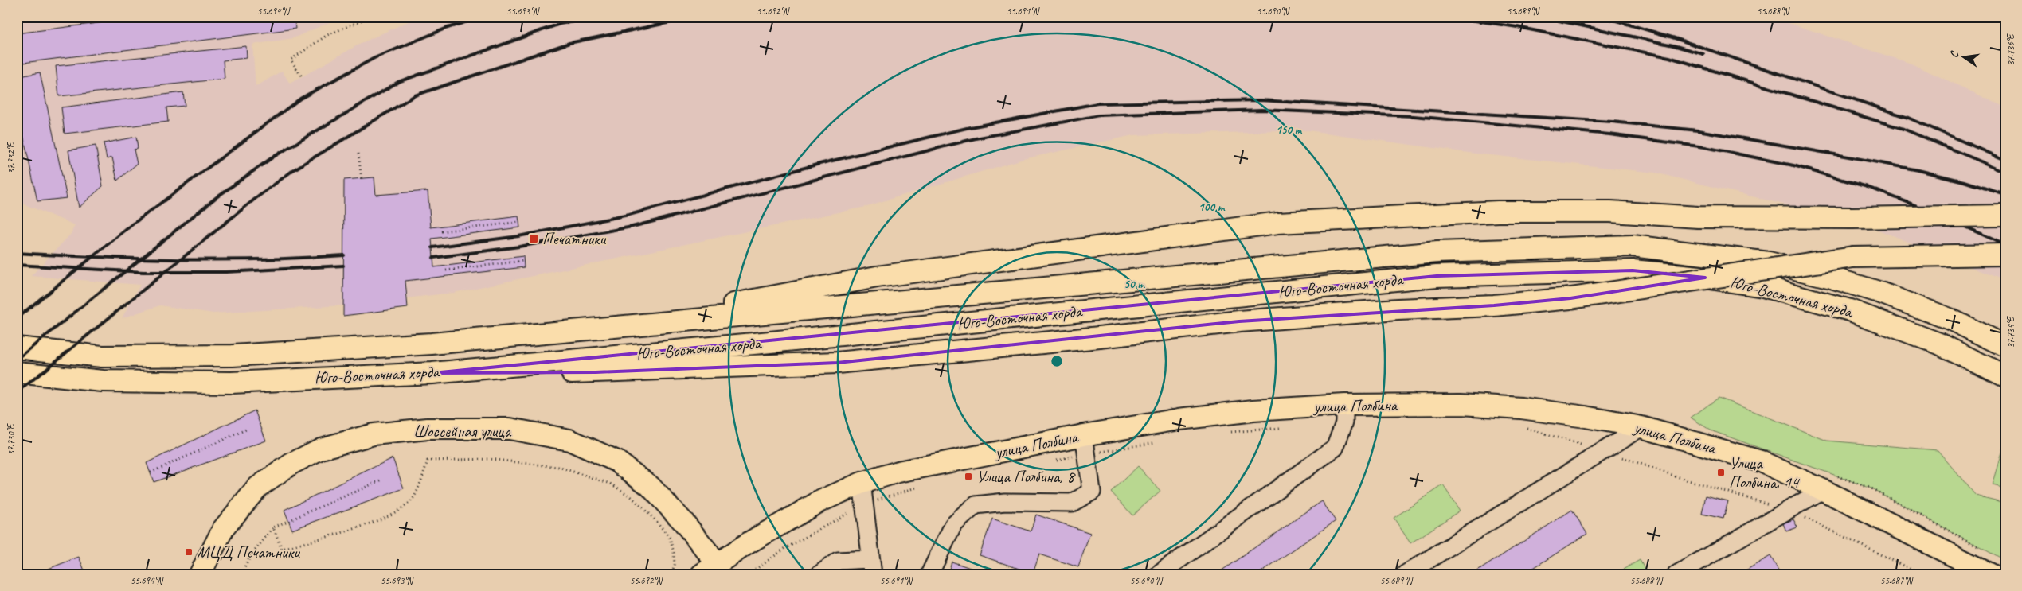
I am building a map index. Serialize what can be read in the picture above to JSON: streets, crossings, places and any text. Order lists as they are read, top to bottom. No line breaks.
{"streets":{"main road":["Юго-Восточная хорда","улица Полбина","Шоссейная улица"]},"crossings":[["улица Полбина","Шоссейная улица"]],"places":{"transit":["Печатники","Улица Полбина, 14","Улица Полбина, 8","МЦД Печатники"]},"north":"left","coordinates":["55.694°N","55.693°N","55.692°N","55.691°N","55.690°N","55.689°N","55.688°N","37.736°E","37.732°E","37.734°E","37.730°E","55.687°N"],"rings":["150 m","100 m","50 m"]}
